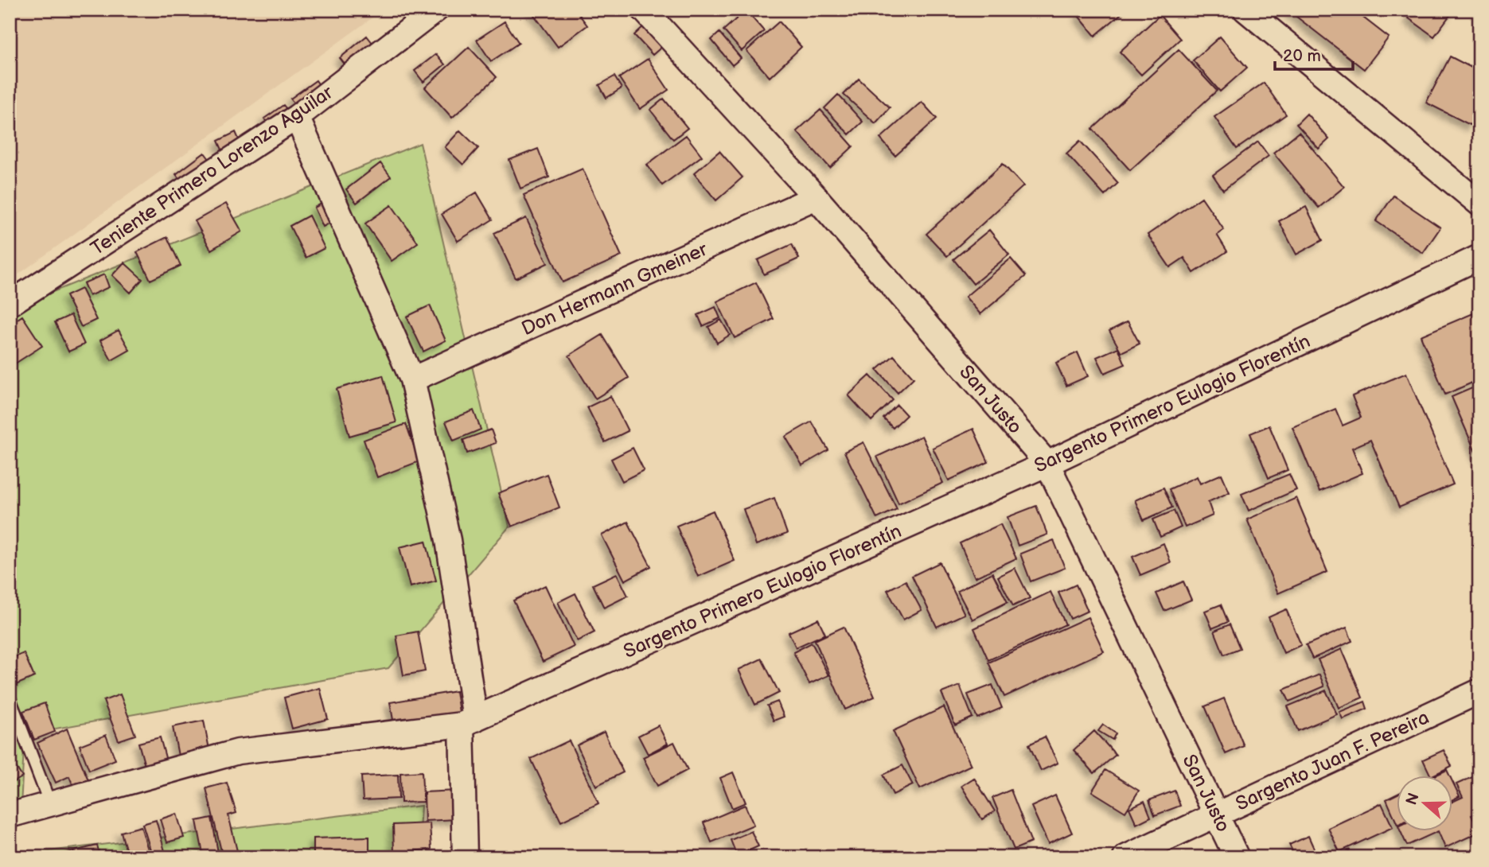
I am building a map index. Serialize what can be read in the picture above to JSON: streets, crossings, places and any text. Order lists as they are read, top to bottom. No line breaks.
{"streets":{"street":["Teniente Primero Lorenzo Aguilar","Don Hermann Gmeiner","San Justo","Sargento Primero Eulogio Florentín","Sargento Juan F. Pereira"]},"crossings":[["Don Hermann Gmeiner","San Justo"],["San Justo","Sargento Primero Eulogio Florentín"],["San Justo","Sargento Juan F. Pereira"]],"scale_bar":"20 m","north":"left"}
